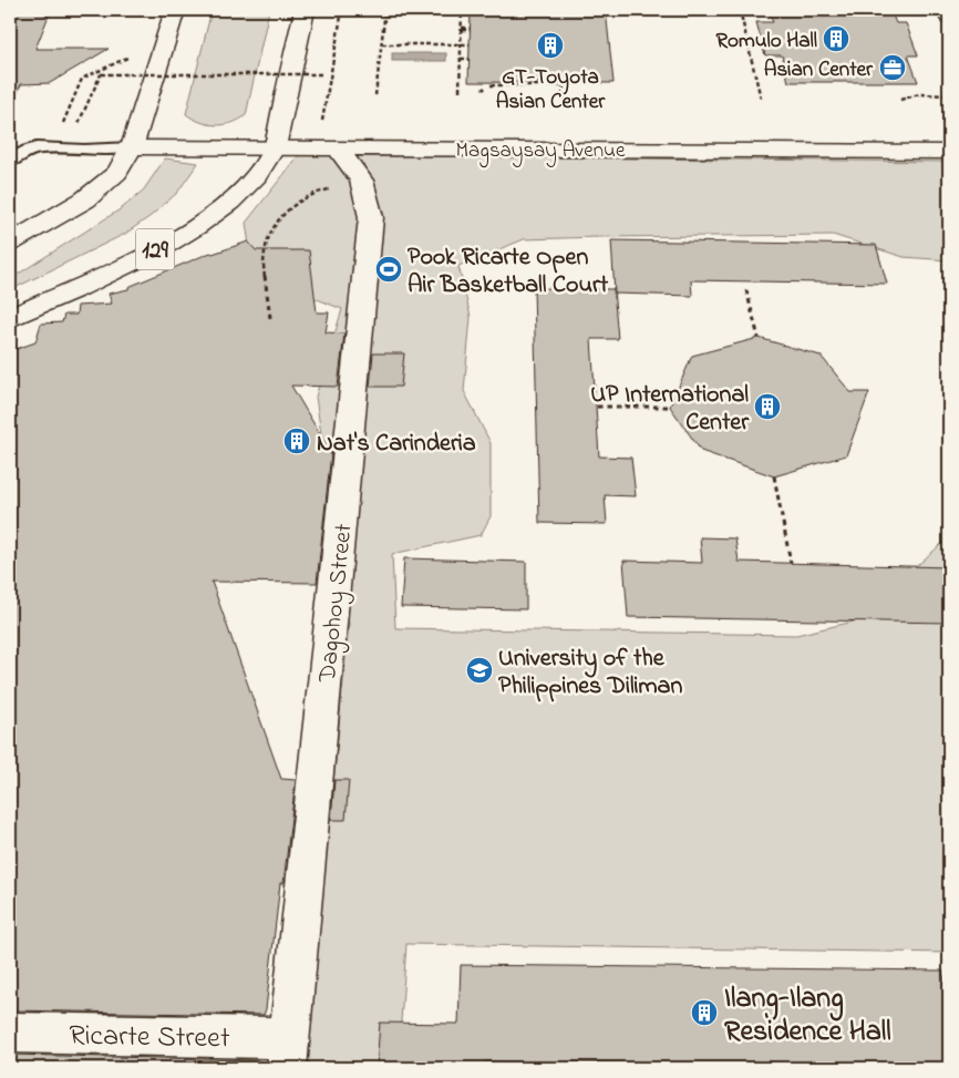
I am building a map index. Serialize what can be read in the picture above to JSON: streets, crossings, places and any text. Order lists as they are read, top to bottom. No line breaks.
{"streets":{"street":["Magsaysay Avenue","129","Dagohoy Street","Ricarte Street"]},"crossings":[["Magsaysay Avenue","129"],["Magsaysay Avenue","Dagohoy Street"],["Dagohoy Street","Ricarte Street"]],"places":{"building":["Romulo Hall","GT-Toyota Asian Center","UP International Center","Nat's Carinderia","Ilang-Ilang Residence Hall"],"office":["Asian Center"],"sports":["Pook Ricarte Open Air Basketball Court"],"school or university":["University of the Philippines Diliman"]}}
